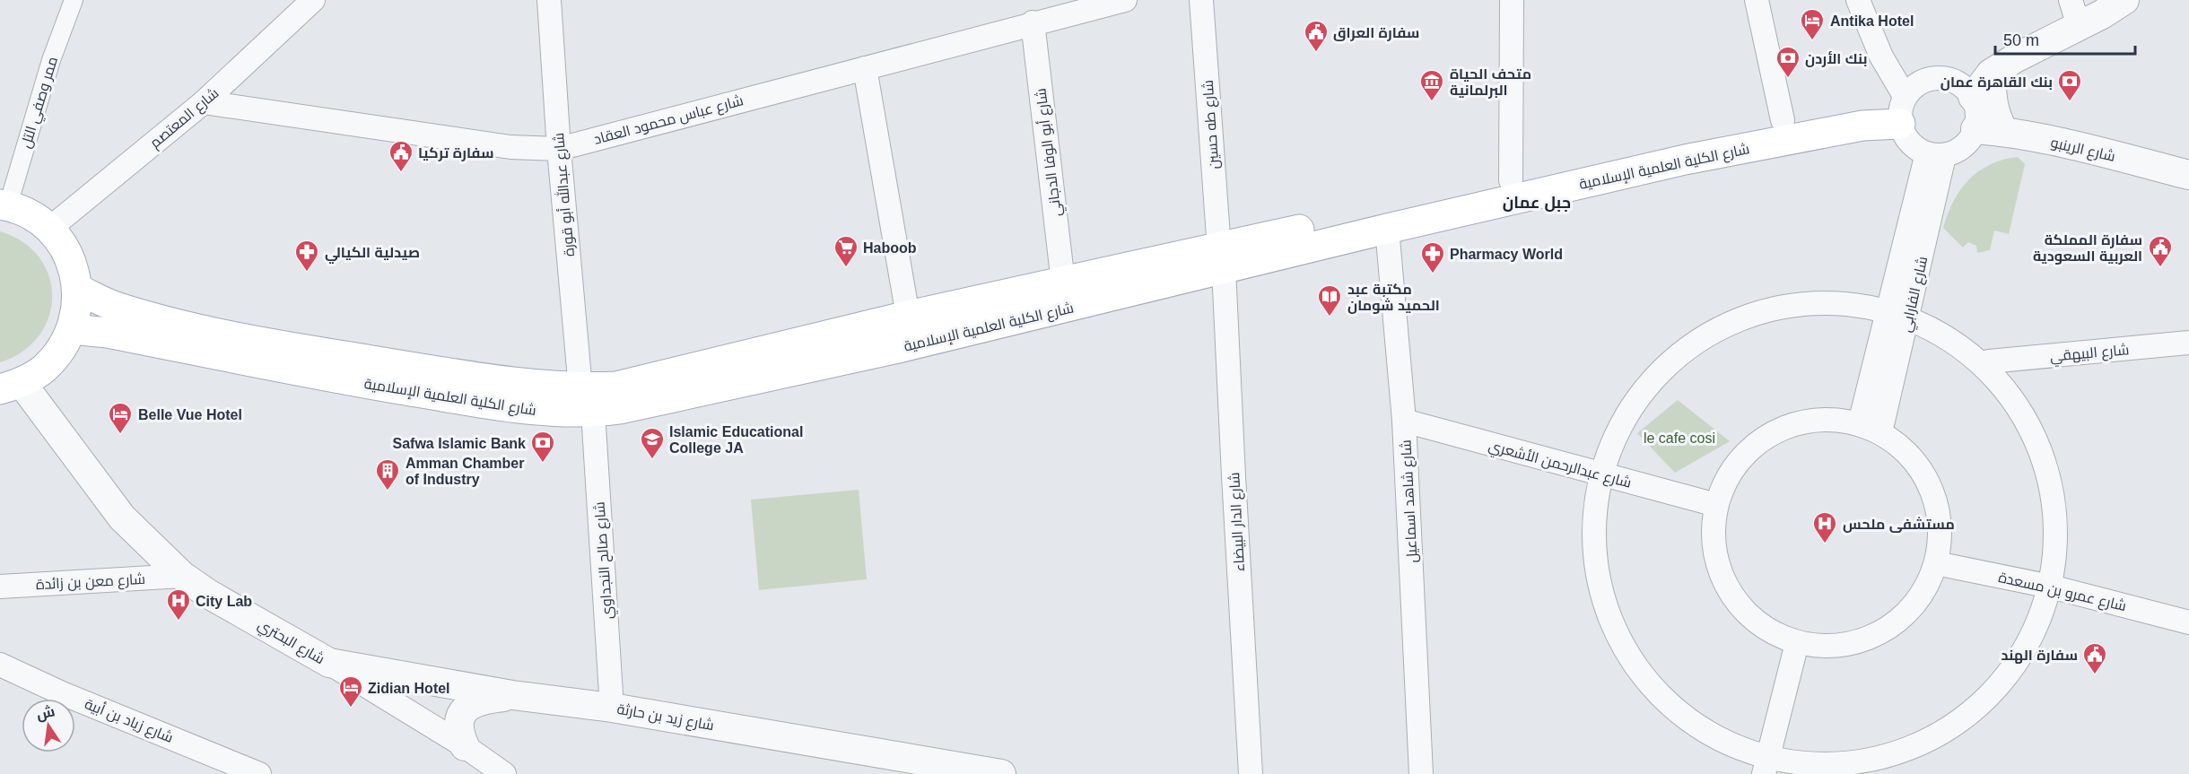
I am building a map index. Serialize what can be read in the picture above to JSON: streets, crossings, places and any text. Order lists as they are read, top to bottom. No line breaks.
{"streets":{"main road":["شارع الكلية العلمية الإسلامية"],"street":["ممر وصفي التل","شارع المعتصم","شارع عباس محمود العقاد","شارع طه حسين","شارع الرينبو","شارع أبو الوفا الدجاني","شارع عبدالله أبو قورة","شارع الفارابي","شارع البيهقي","شارع عبدالرحمن الأشعري","شارع شاهد اسماعيل","شارع الدار البيضاء","شارع صالح النجداوي","شارع معن بن زائدة","شارع عمرو بن مسعدة","شارع البحتري","شارع زيد بن حارثة","شارع زياد بن أبية"]},"crossings":[["شارع المعتصم","شارع عباس محمود العقاد"],["شارع عباس محمود العقاد","شارع أبو الوفا الدجاني"],["شارع عباس محمود العقاد","شارع عبدالله أبو قورة"],["شارع طه حسين","شارع الكلية العلمية الإسلامية"],["شارع طه حسين","شارع الدار البيضاء"],["شارع الرينبو","شارع الكلية العلمية الإسلامية"],["شارع الرينبو","شارع الفارابي"],["شارع أبو الوفا الدجاني","شارع الكلية العلمية الإسلامية"],["شارع الكلية العلمية الإسلامية","شارع عبدالله أبو قورة"],["شارع الكلية العلمية الإسلامية","شارع الفارابي"],["شارع الكلية العلمية الإسلامية","شارع شاهد اسماعيل"],["شارع الكلية العلمية الإسلامية","شارع الدار البيضاء"],["شارع الكلية العلمية الإسلامية","شارع صالح النجداوي"],["شارع عبدالله أبو قورة","شارع صالح النجداوي"],["شارع عبدالرحمن الأشعري","شارع شاهد اسماعيل"],["شارع صالح النجداوي","شارع زيد بن حارثة"],["شارع معن بن زائدة","شارع البحتري"],["شارع البحتري","شارع زيد بن حارثة"]],"districts":["جبل عمان"],"parks":["le cafe cosi"],"places":{"hotel":["Antika Hotel","Belle Vue Hotel","Zidian Hotel"],"public building":["سفارة العراق","سفارة تركيا","سفارة المملكة العربية السعودية","سفارة الهند"],"bank":["بنك الأردن","بنك القاهرة عمان","Safwa Islamic Bank"],"museum":["متحف الحياة البرلمانية"],"supermarket":["Haboob"],"pharmacy":["صيدلية الكيالي","Pharmacy World"],"library":["مكتبة عبد الحميد شومان"],"school or university":["Islamic Educational College JA"],"building":["Amman Chamber of Industry"],"hospital":["مستشفى ملحس","City Lab"]},"scale_bar":"50 m","north":"top"}
